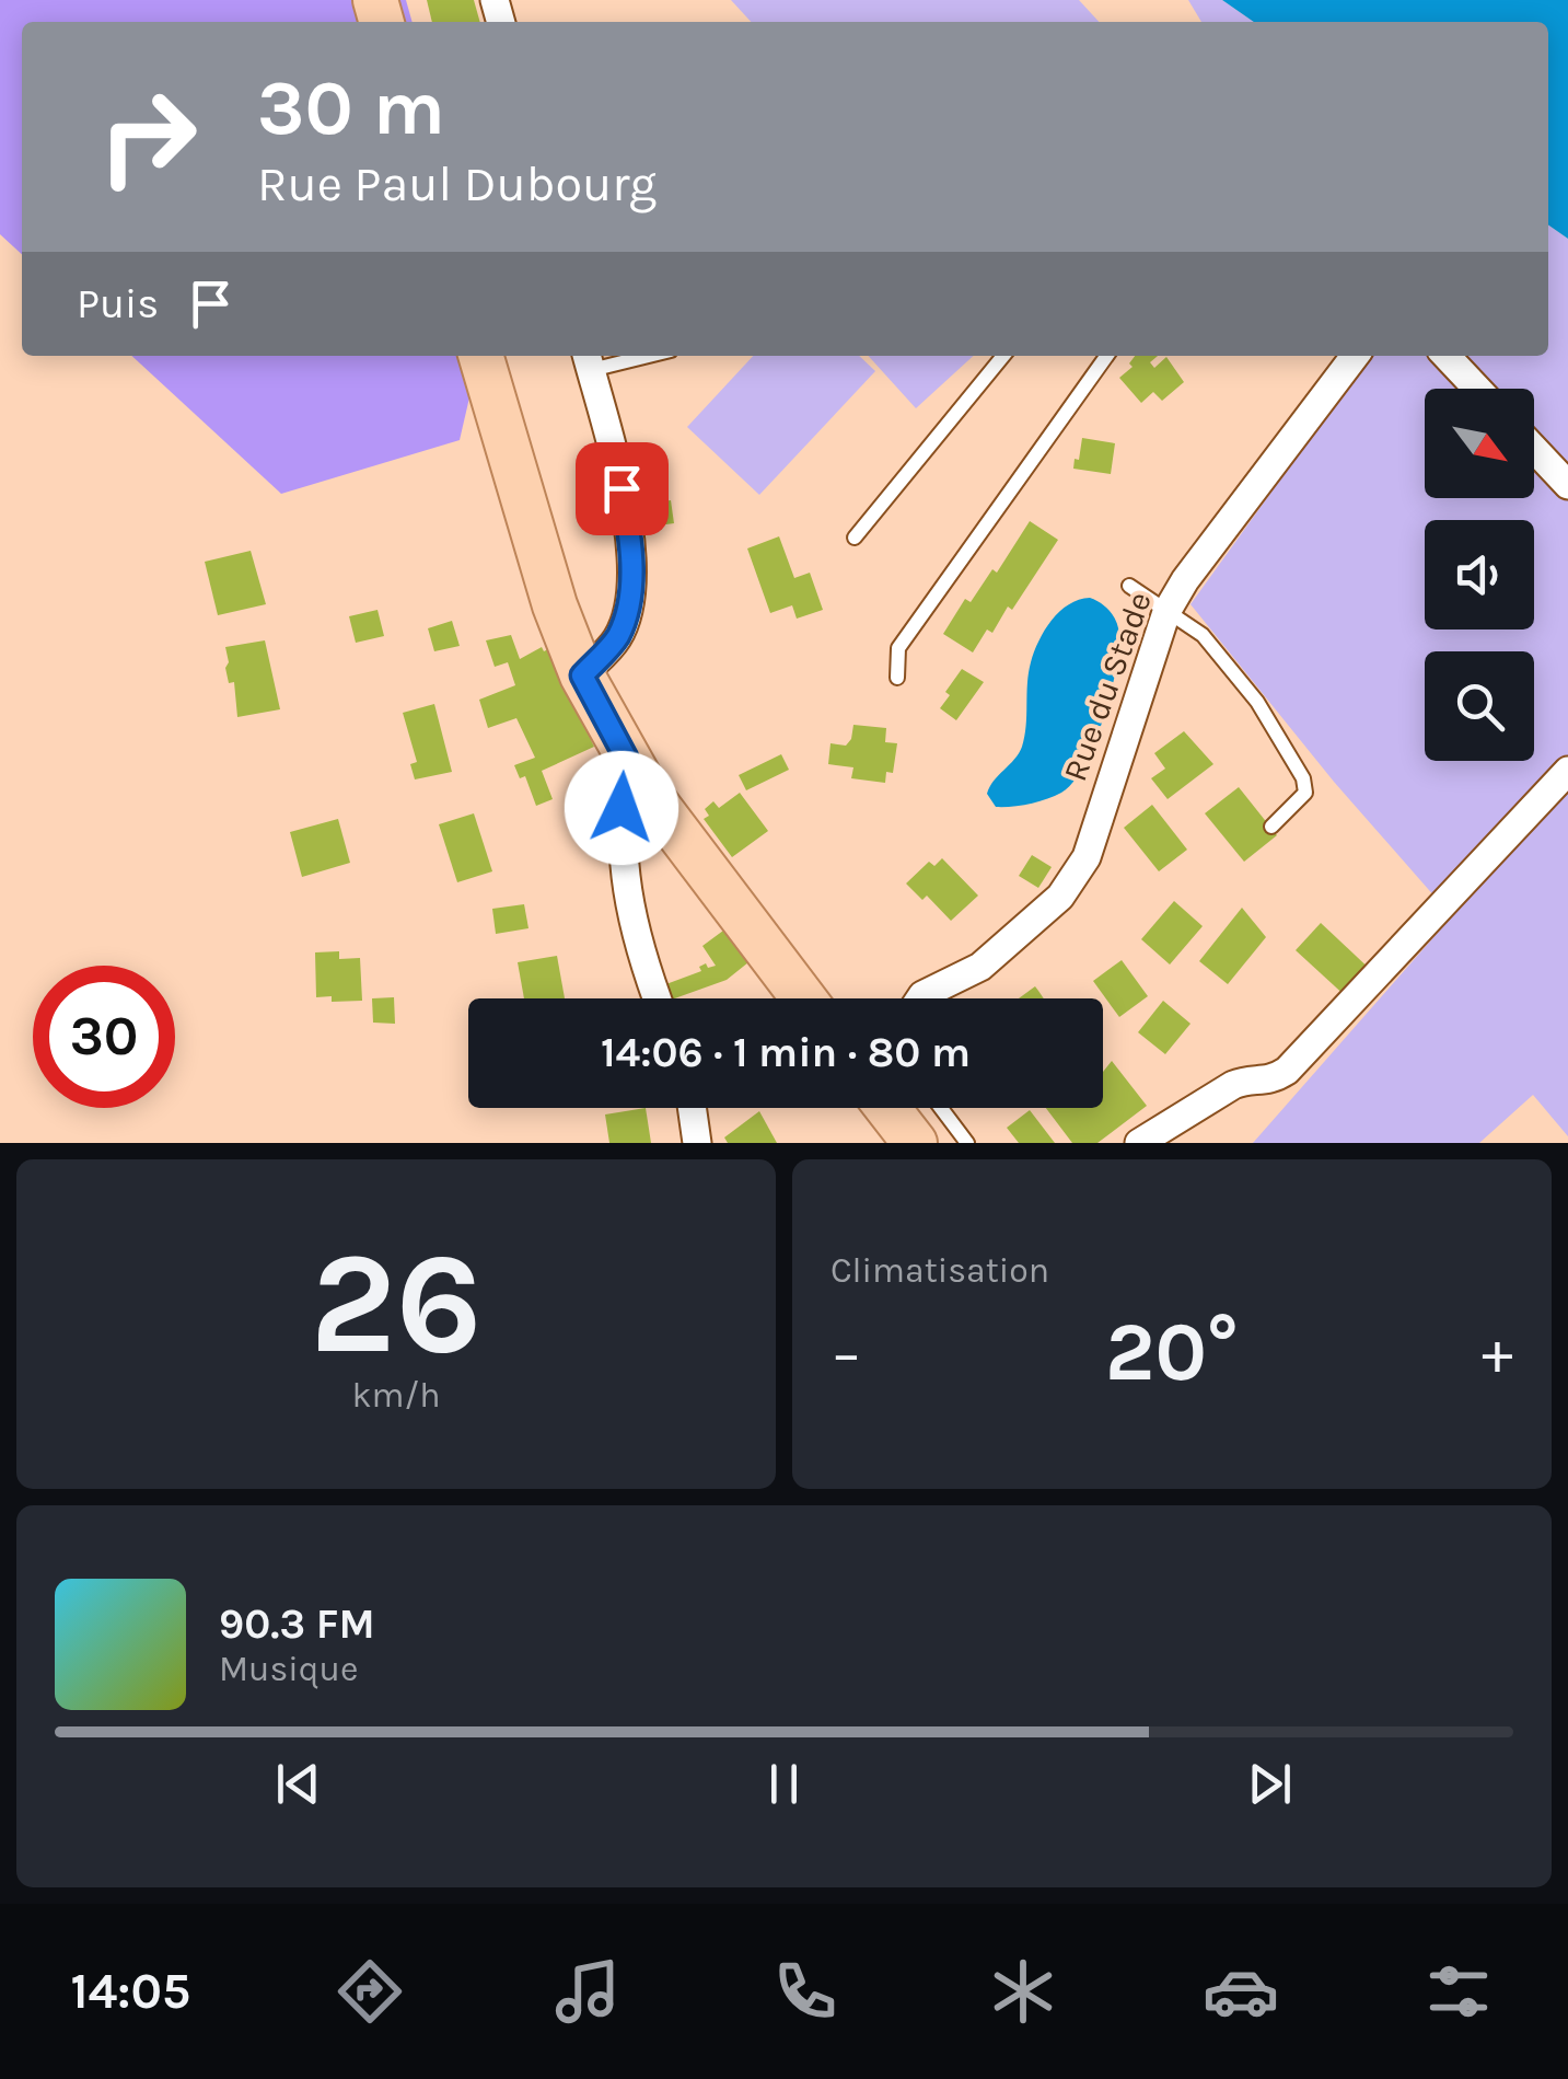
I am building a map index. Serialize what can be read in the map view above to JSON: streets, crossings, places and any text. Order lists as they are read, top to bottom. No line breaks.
{"streets":{"street":["Rue du Stade"]},"north":"bottom right","page":{"turn":["30 m","Rue Paul Dubourg"],"then":"Puis","limit":"30","trip":"14:06 · 1 min · 80 m","tile":[["26","km/h"],"Climatisation"],"heat":["−","20°","+"],"song":["90.3 FM","Musique"],"tabs":"14:05"}}
